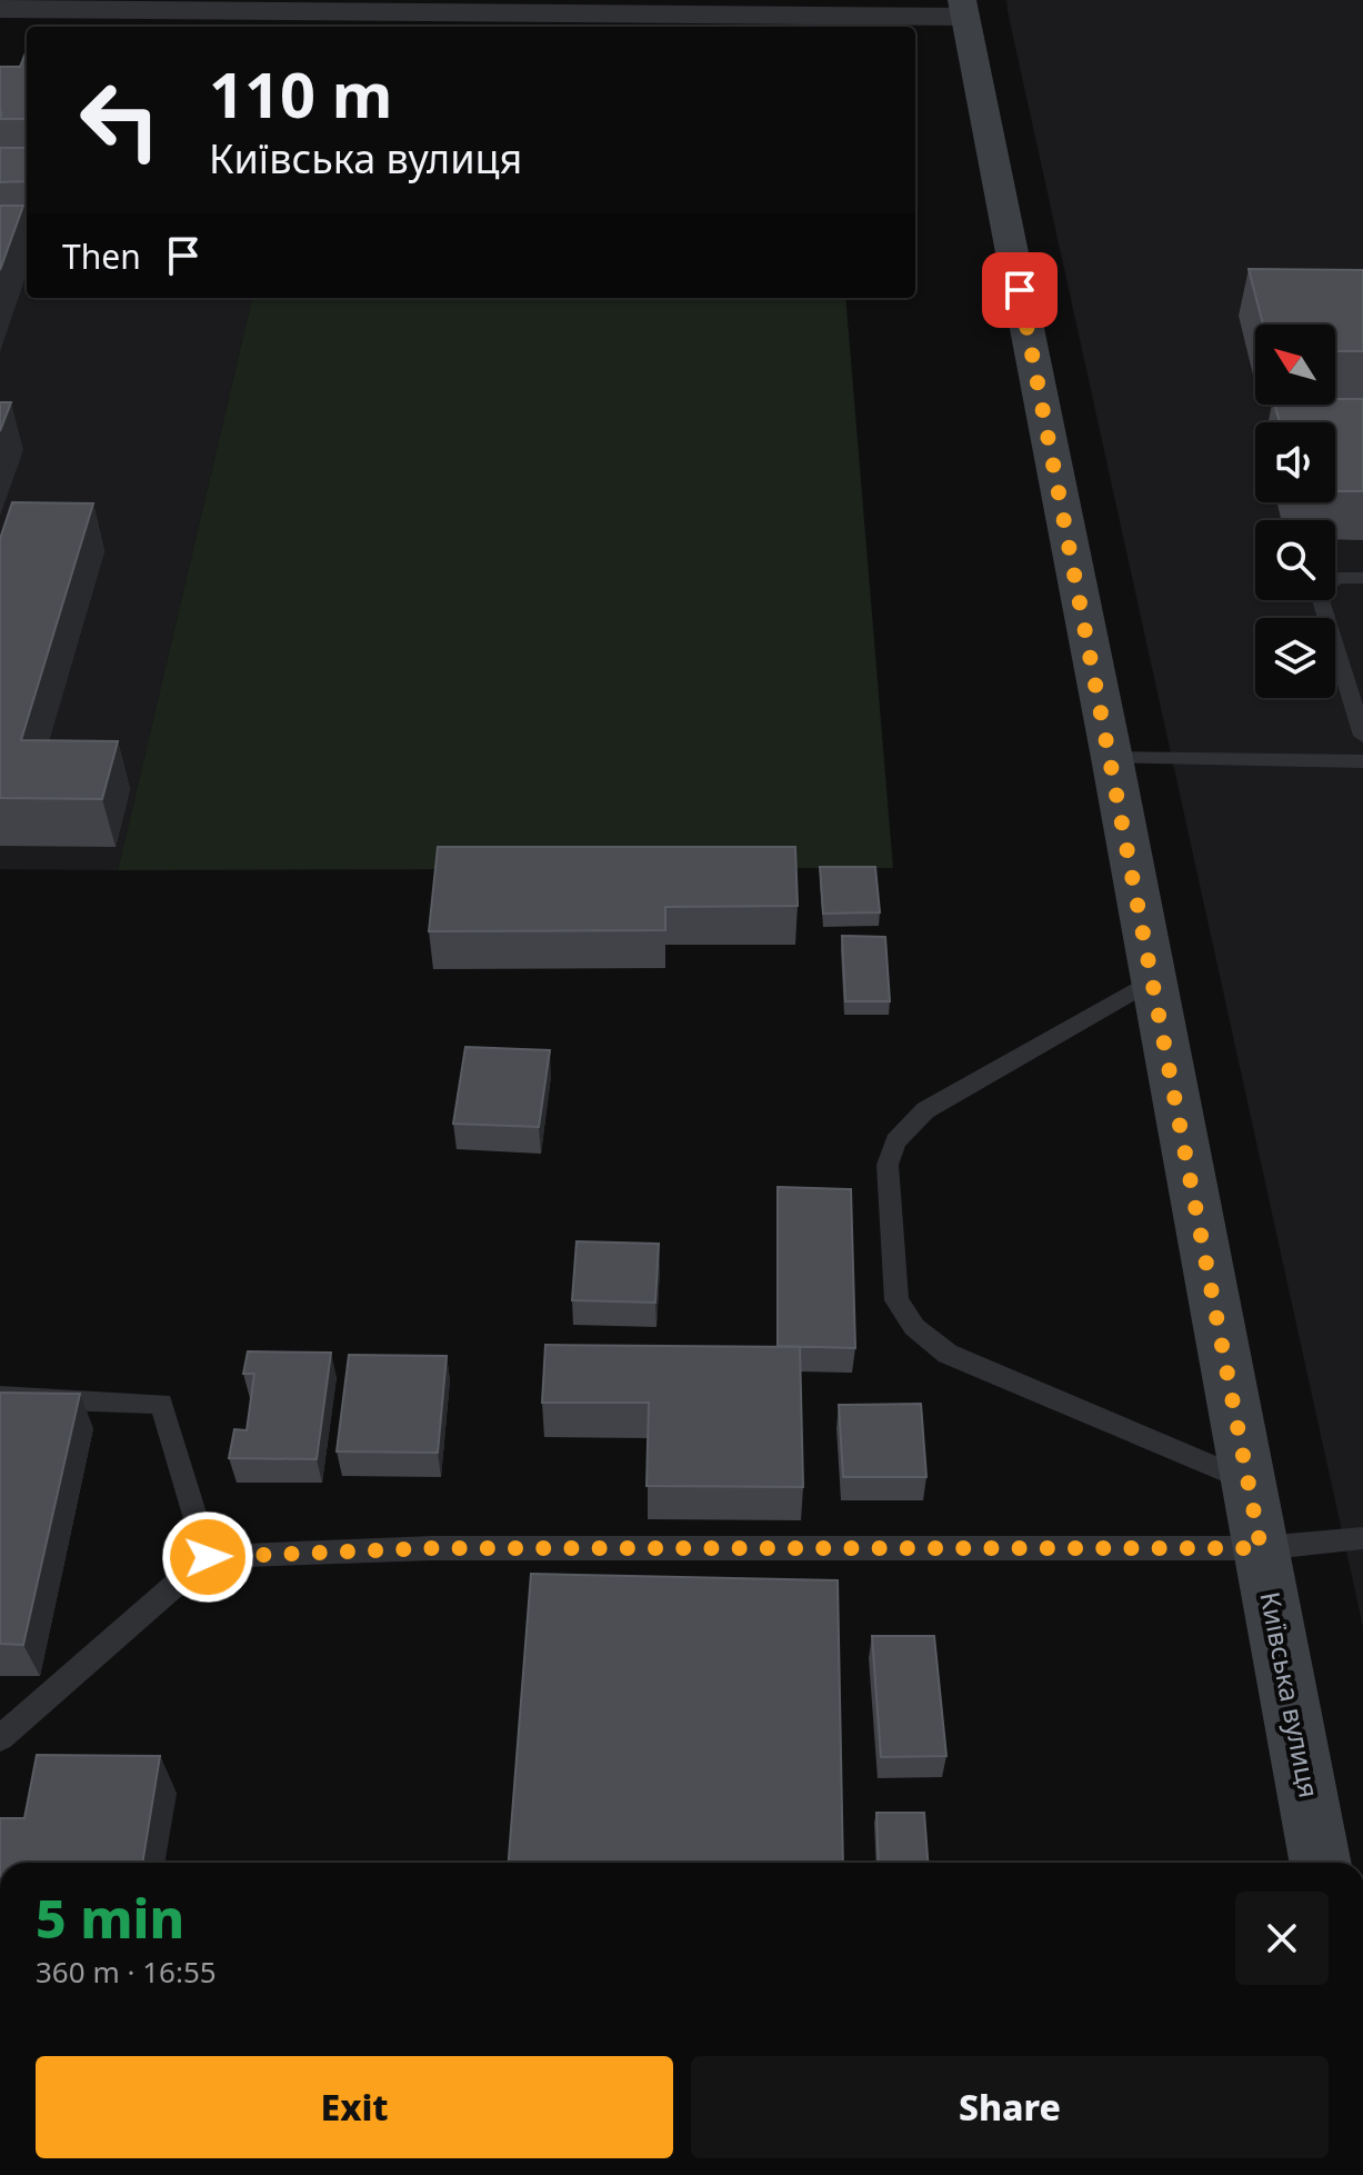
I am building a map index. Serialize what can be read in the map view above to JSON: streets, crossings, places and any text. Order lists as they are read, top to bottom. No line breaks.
{"streets":{"main road":["Київська вулиця"]},"north":"top left","page":{"turn":["110 m","Київська вулиця"],"then":"Then","heading":["5 min","360 m · 16:55"],"buttons":["Exit","Share"]}}
